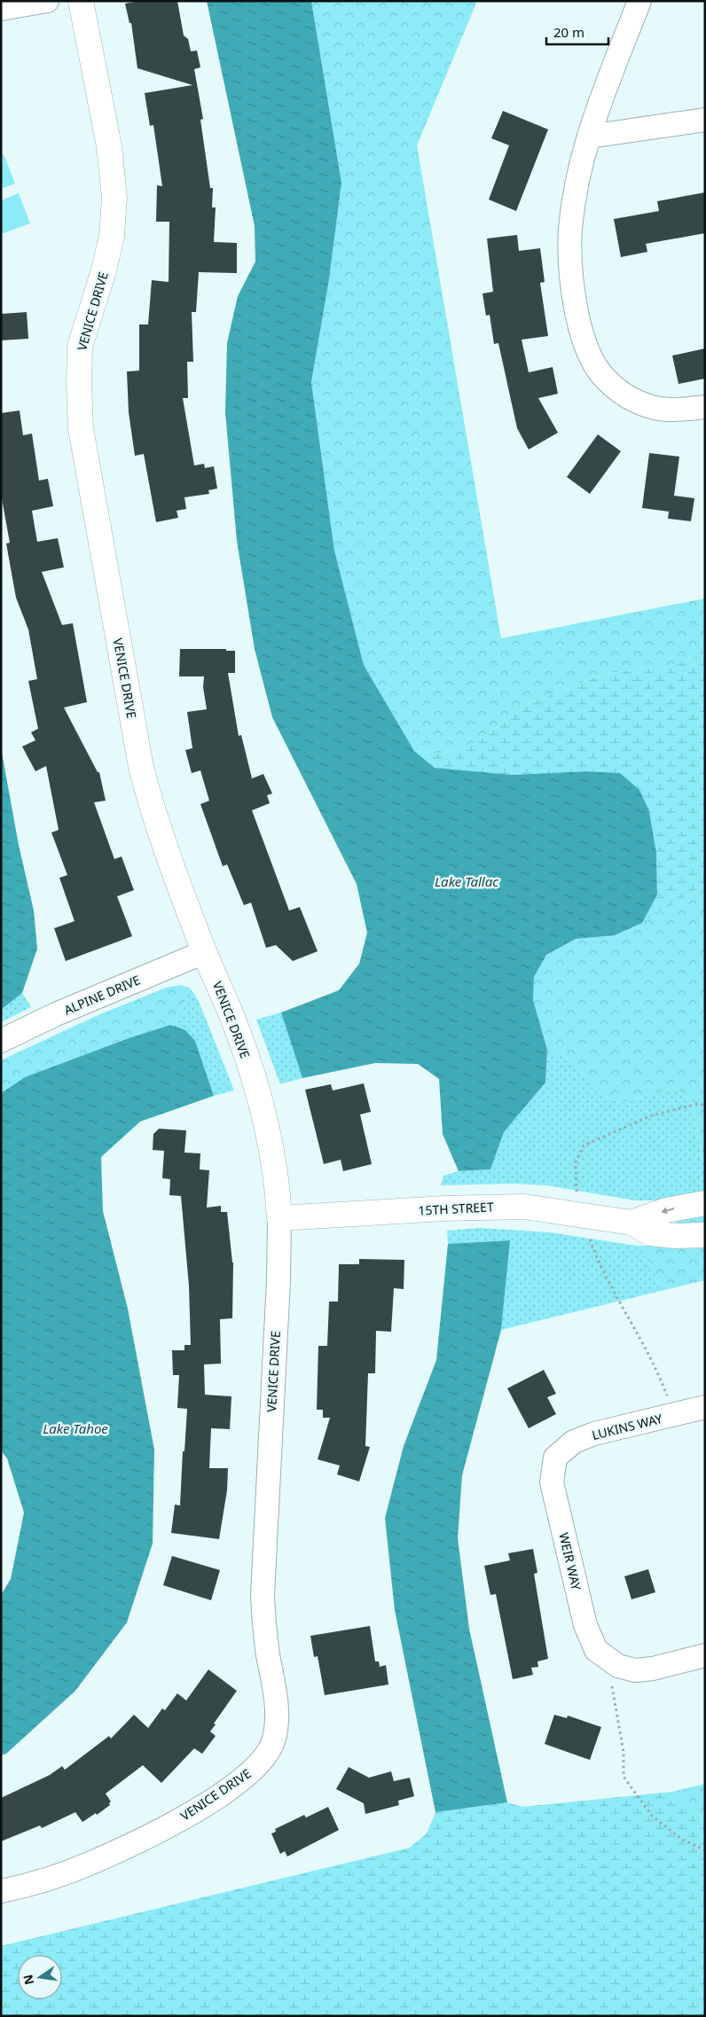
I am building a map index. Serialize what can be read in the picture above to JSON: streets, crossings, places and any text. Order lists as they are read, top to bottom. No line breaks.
{"streets":{"street":["VENICE DRIVE","ALPINE DRIVE","15TH STREET","LUKINS WAY","WEIR WAY"]},"crossings":[["VENICE DRIVE","ALPINE DRIVE"],["VENICE DRIVE","15TH STREET"],["LUKINS WAY","WEIR WAY"]],"water":["Lake Tallac","Lake Tahoe"],"scale_bar":"20 m","north":"left"}
